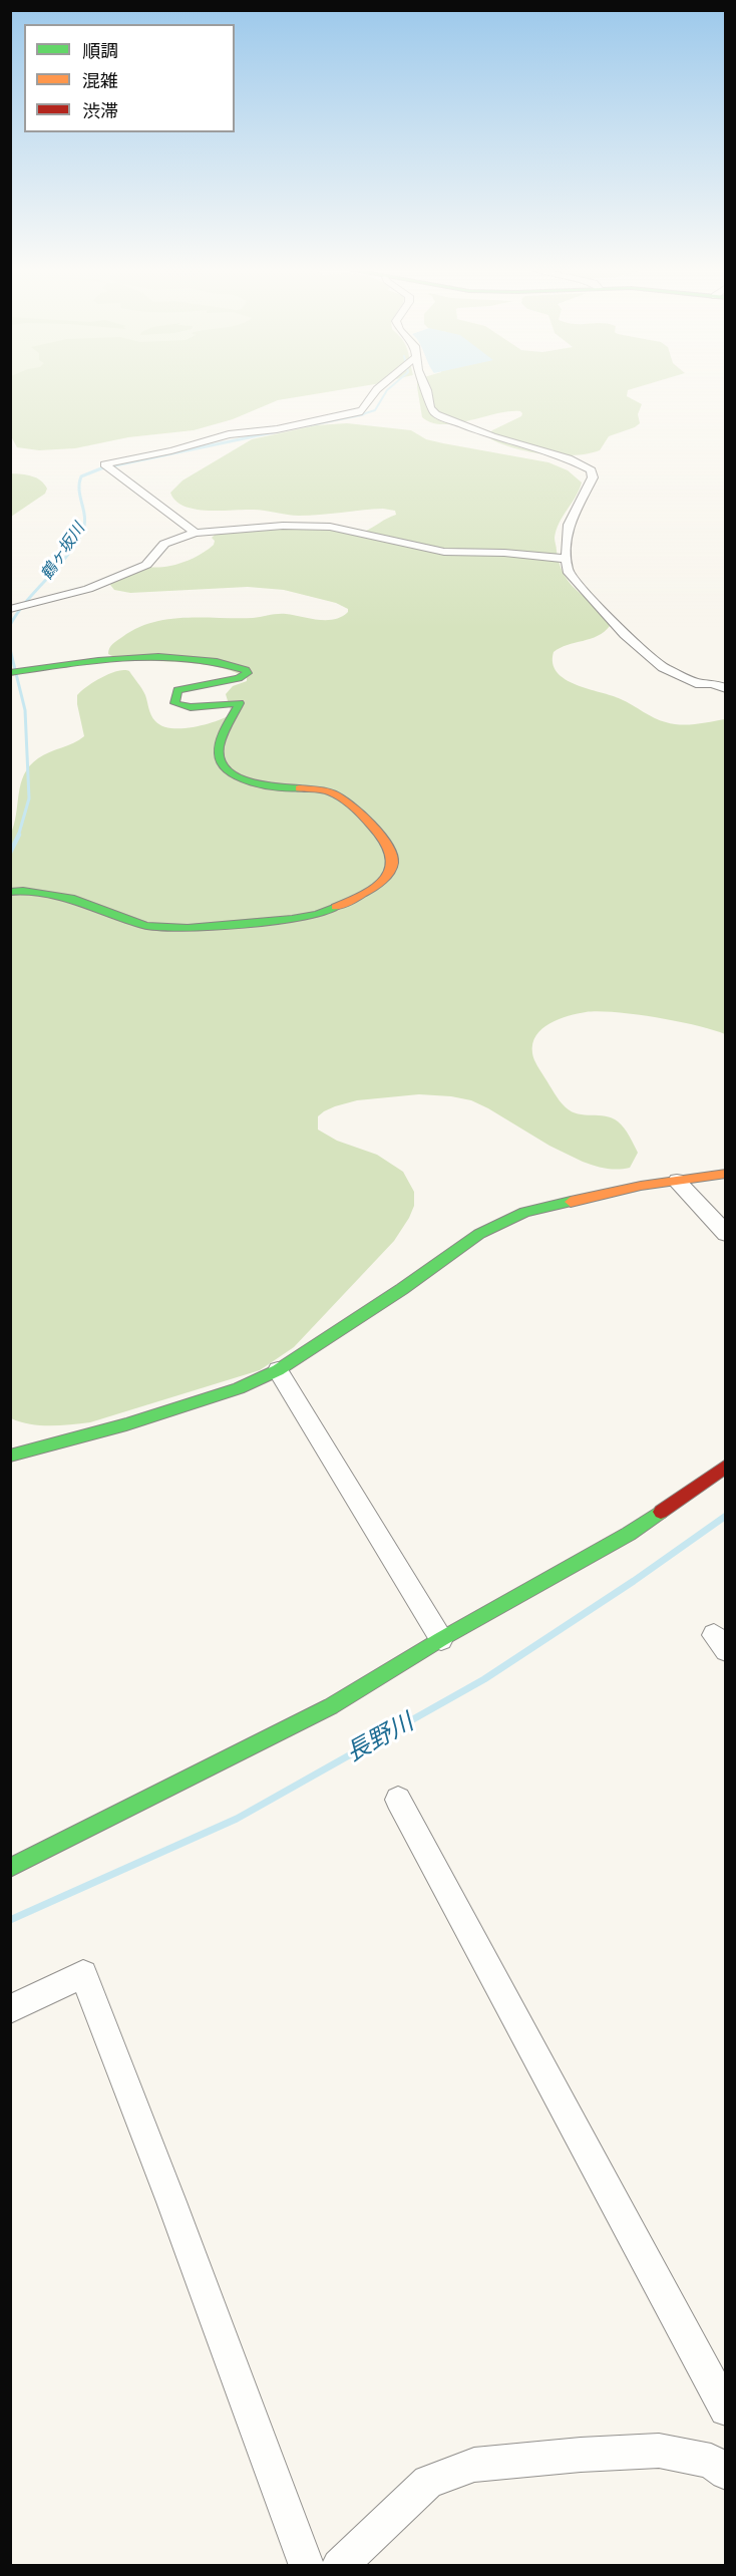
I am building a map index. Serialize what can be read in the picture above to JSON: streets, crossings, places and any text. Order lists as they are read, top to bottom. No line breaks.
{"water":["鶴ヶ坂川","長野川"],"legend":["順調","混雑","渋滞"]}
